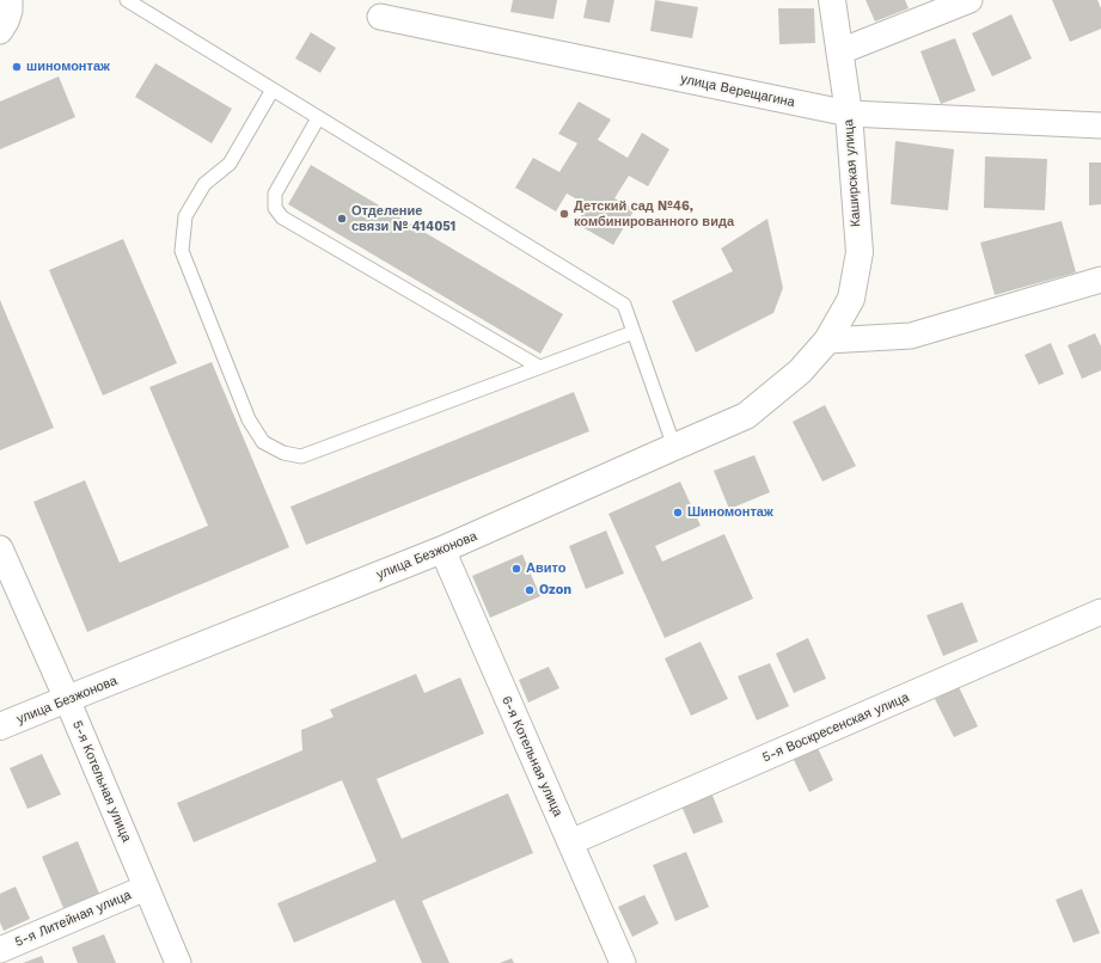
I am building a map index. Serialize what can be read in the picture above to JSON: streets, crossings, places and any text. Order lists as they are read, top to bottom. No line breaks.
{"streets":{"street":["улица Верещагина","Каширская улица","улица Безжонова","5-я Воскресенская улица","6-я Котельная улица","5-я Котельная улица","5-я Литейная улица"]},"crossings":[["улица Верещагина","Каширская улица"],["Каширская улица","улица Безжонова"],["улица Безжонова","6-я Котельная улица"],["улица Безжонова","5-я Котельная улица"],["5-я Воскресенская улица","6-я Котельная улица"],["5-я Котельная улица","5-я Литейная улица"]],"places":["шиномонтаж","Детский сад №46, комбинированного вида","Отделение связи № 414051","Шиномонтаж","Авито","Ozon"]}
